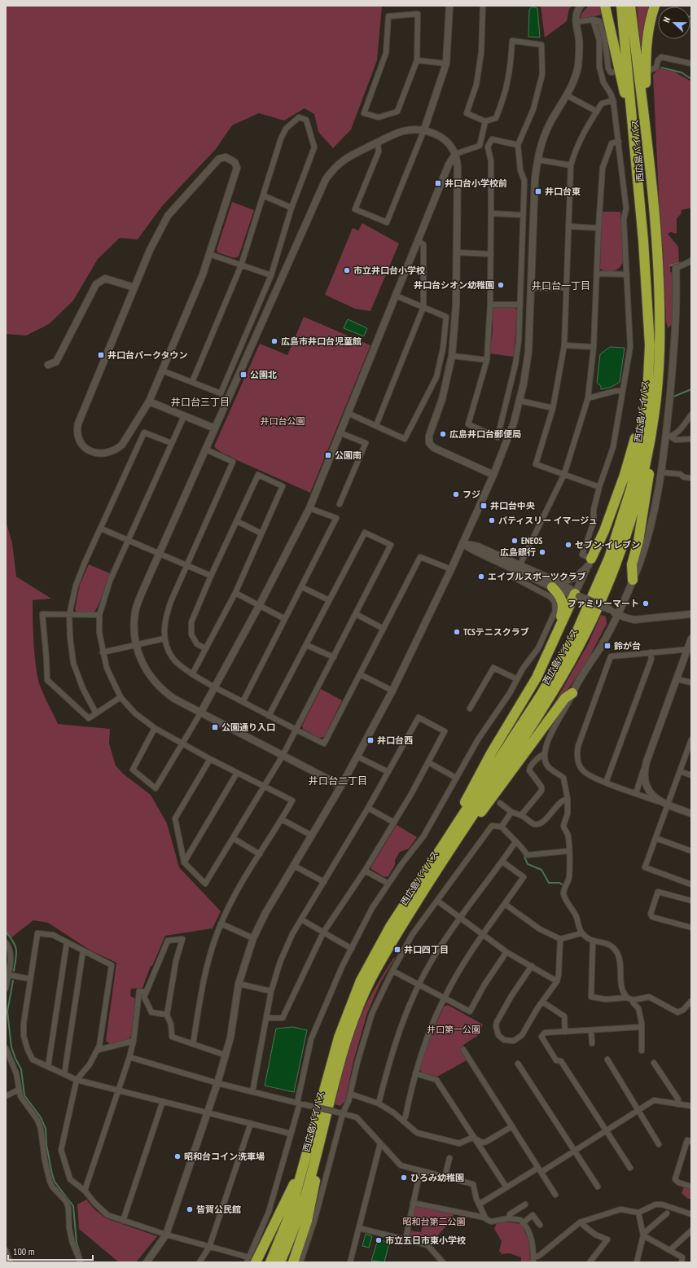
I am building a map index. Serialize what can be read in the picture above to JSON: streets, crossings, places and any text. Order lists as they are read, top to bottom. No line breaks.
{"streets":{"highway":["西広島バイパス"]},"districts":["井口台一丁目","井口台三丁目","井口台二丁目"],"parks":["井口台公園","井口第一公園","昭和台第二公園"],"places":{"transit":["井口台小学校前","井口台東","井口台パークタウン","公園北","公園南","井口台中央","鈴が台","公園通り入口","井口台西","井口四丁目"],"other":["市立井口台小学校","井口台シオン幼稚園","広島市井口台児童館","広島井口台郵便局","フジ","パティスリー イマージュ","ENEOS","セブン-イレブン","広島銀行","エイブルスポーツクラブ","ファミリーマート","TCSテニスクラブ","昭和台コイン洗車場","ひろみ幼稚園","皆賀公民館","市立五日市東小学校"]},"scale_bar":"100 m","north":"left"}
